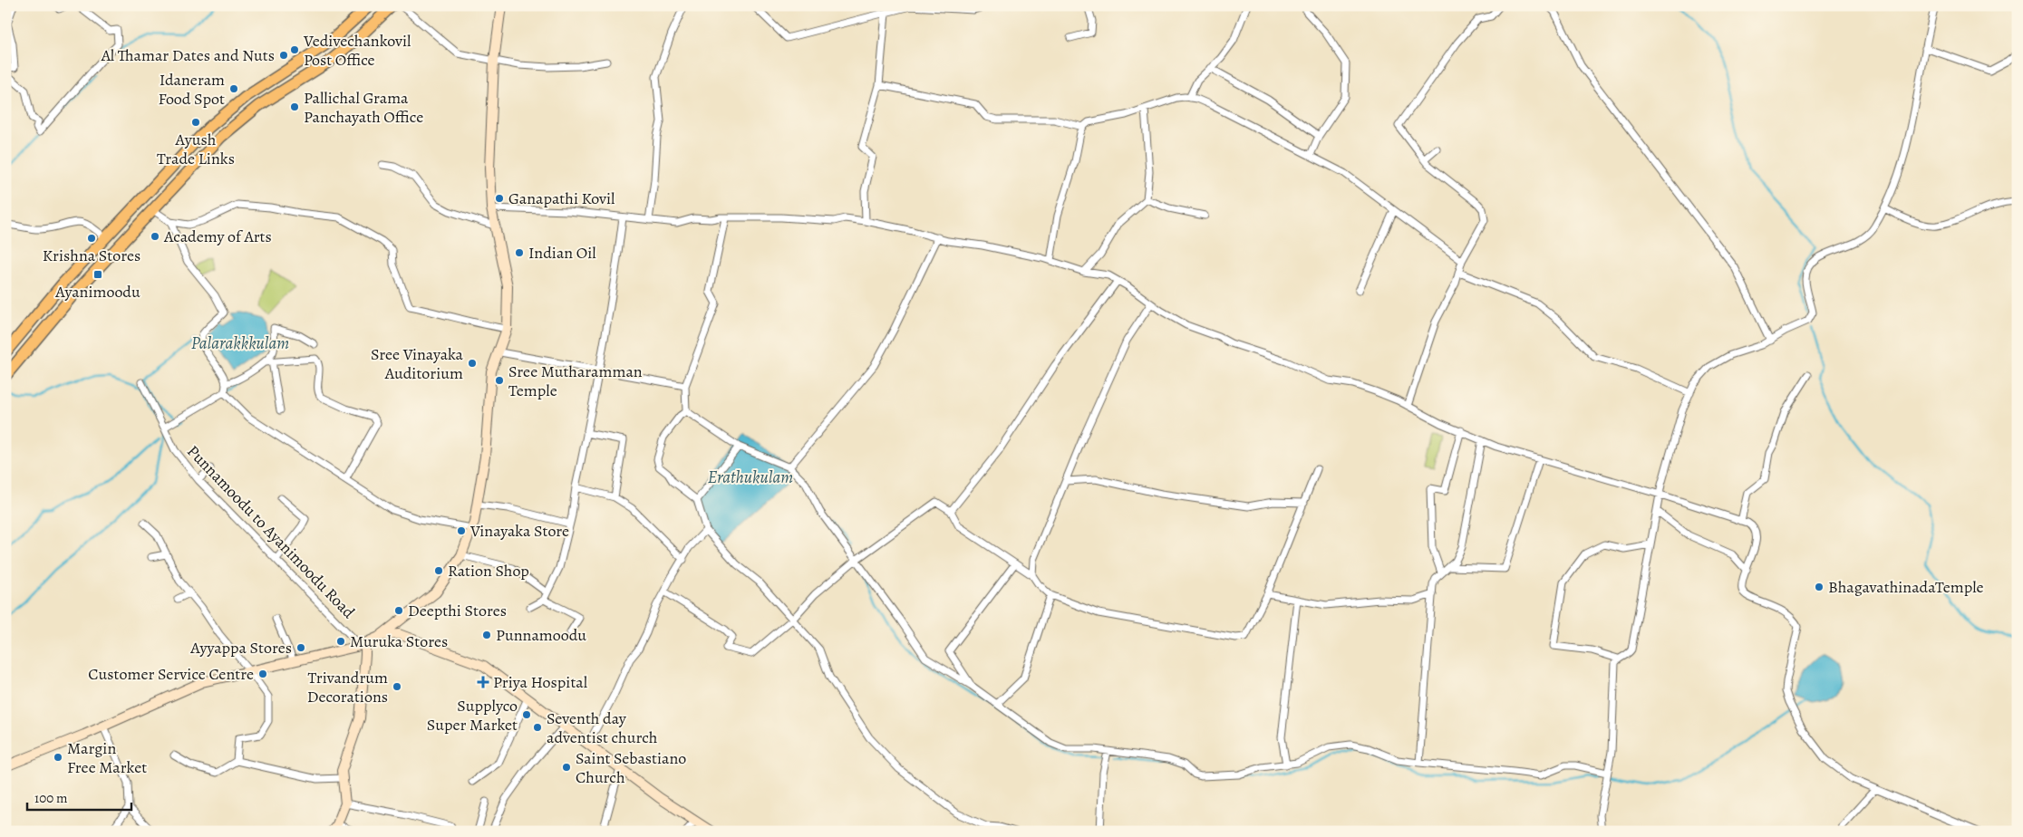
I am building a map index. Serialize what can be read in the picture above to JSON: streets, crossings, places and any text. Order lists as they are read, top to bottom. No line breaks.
{"streets":{"street":["Punnamoodu to Ayanimoodu Road"]},"water":["Palarakkkulam","Erathukulam"],"places":{"other":["Vedivechankovil Post Office","Al Thamar Dates and Nuts","Idaneram Food Spot","Pallichal Grama Panchayath Office","Ayush Trade Links","Ganapathi Kovil","Academy of Arts","Krishna Stores","Indian Oil","Sree Vinayaka Auditorium","Sree Mutharamman Temple","Vinayaka Store","Ration Shop","BhagavathinadaTemple","Deepthi Stores","Punnamoodu","Muruka Stores","Ayyappa Stores","Customer Service Centre","Trivandrum Decorations","Supplyco Super Market","Seventh day adventist church","Margin Free Market","Saint Sebastiano Church"],"transit":["Ayanimoodu"],"health":["Priya Hospital"]},"scale_bar":"100 m"}
